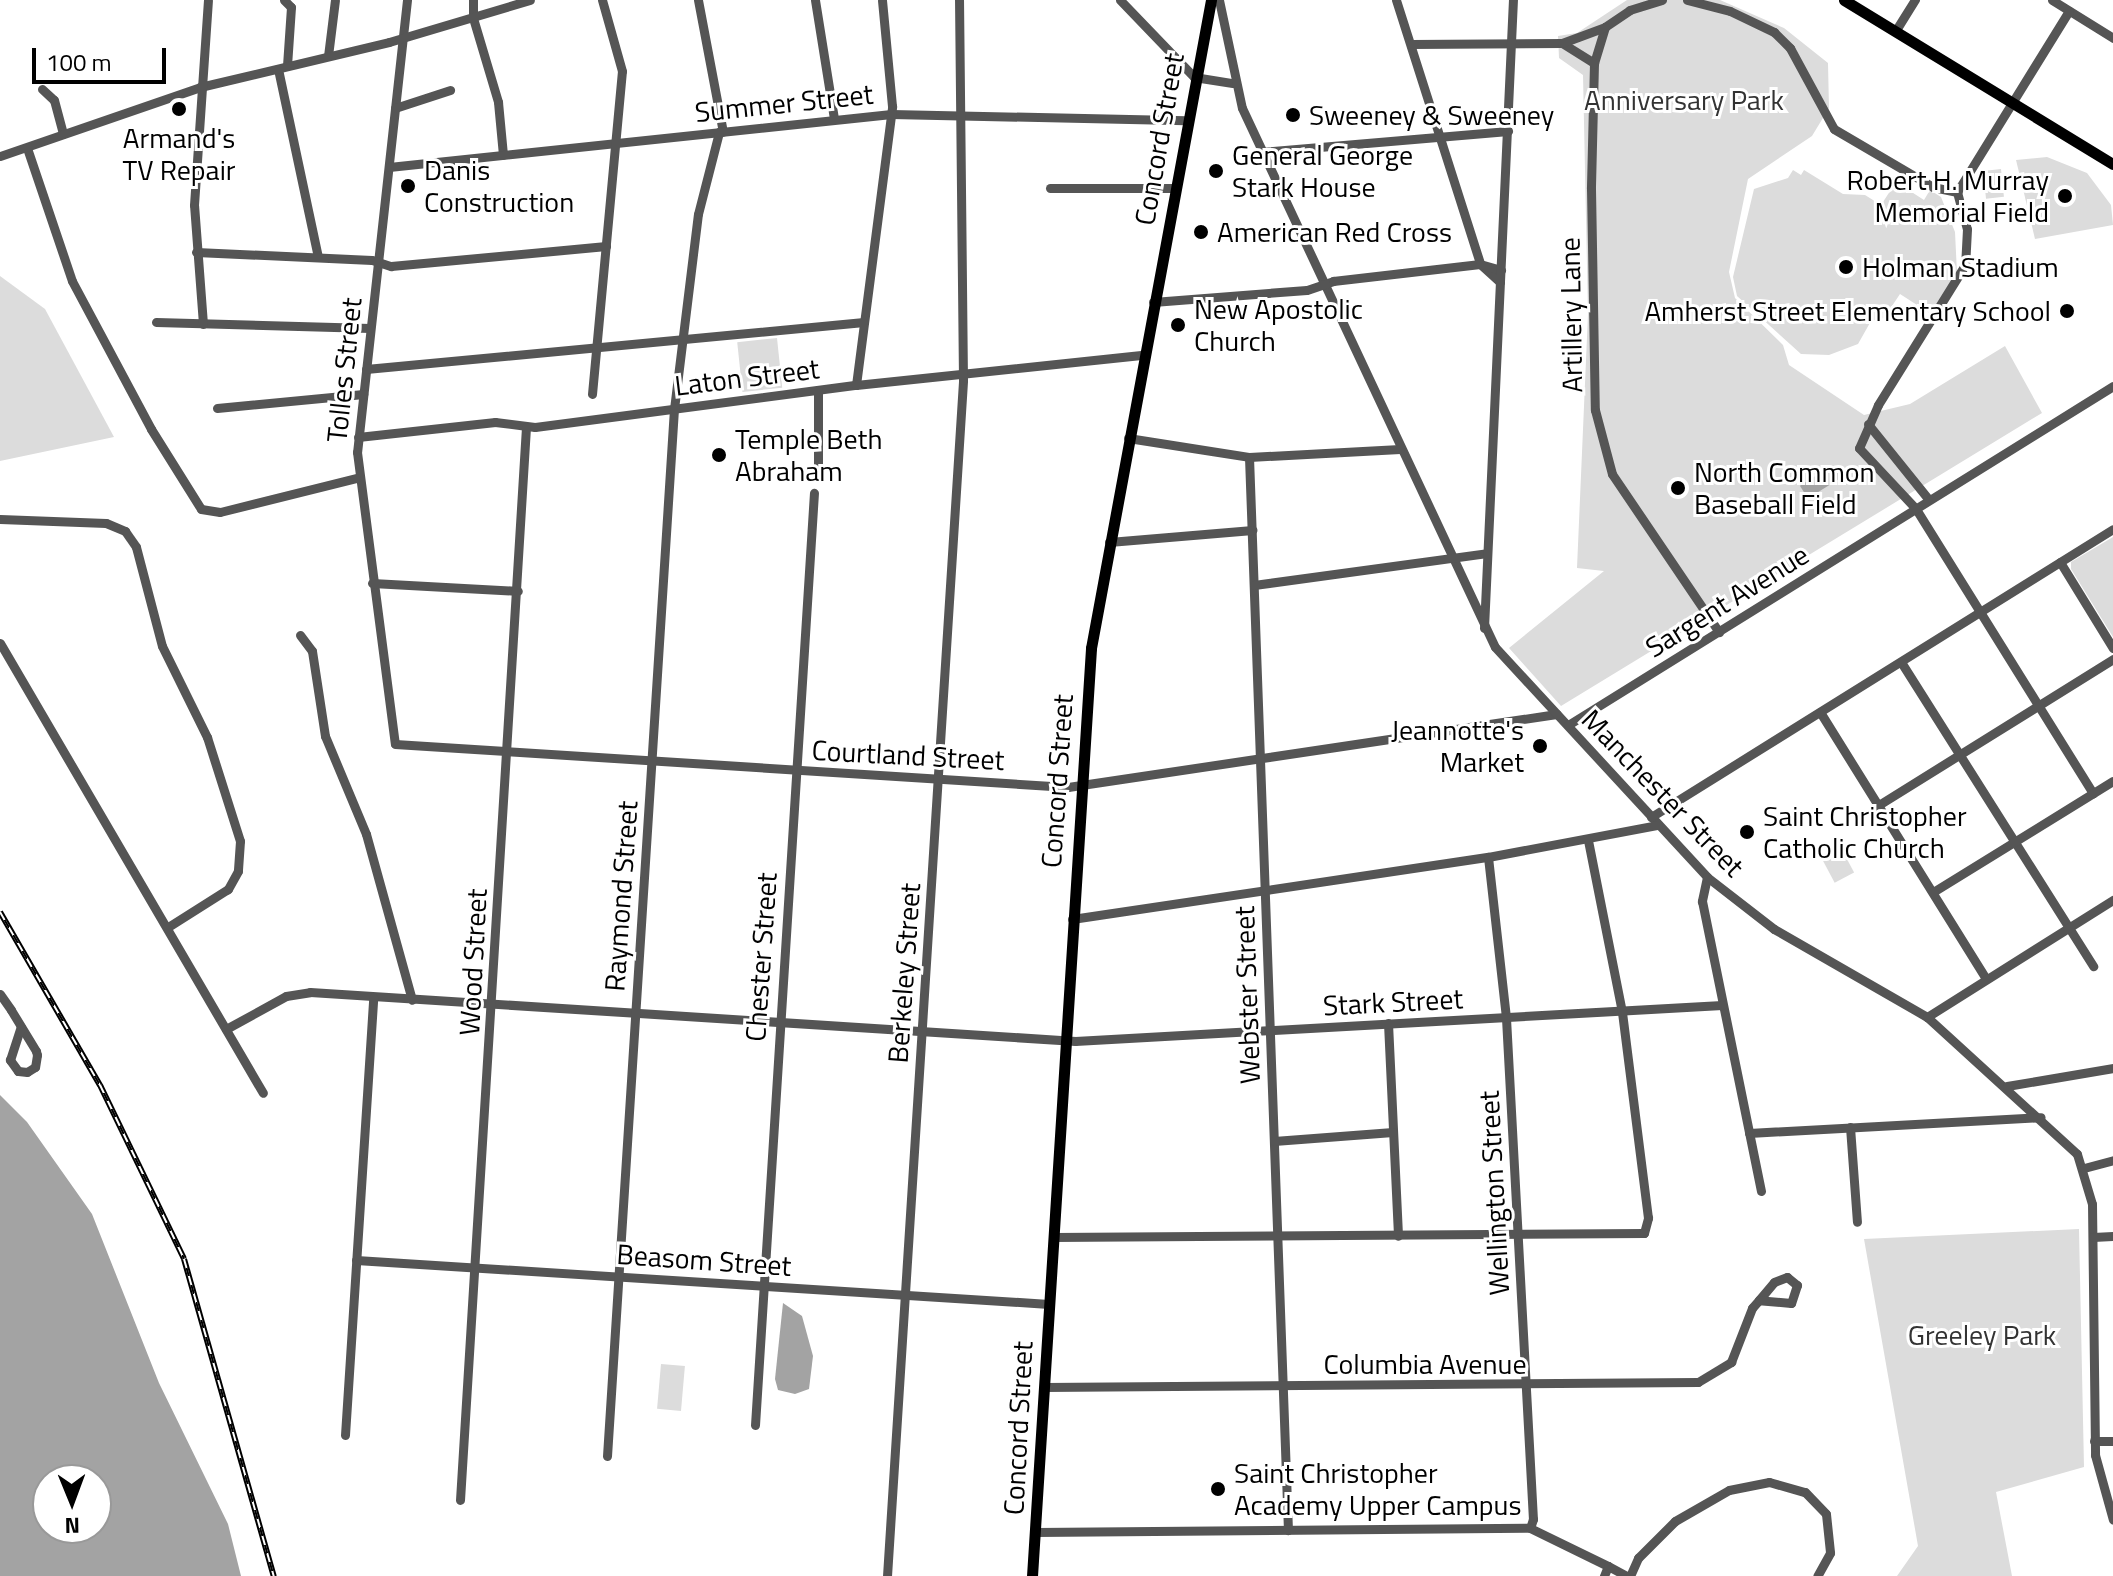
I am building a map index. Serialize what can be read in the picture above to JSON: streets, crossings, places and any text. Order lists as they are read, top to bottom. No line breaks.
{"streets":{"main road":["Concord Street"],"street":["Summer Street","Artillery Lane","Tolles Street","Laton Street","Sargent Avenue","Courtland Street","Manchester Street","Raymond Street","Chester Street","Wood Street","Berkeley Street","Webster Street","Stark Street","Wellington Street","Beasom Street","Columbia Avenue"]},"crossings":[["Summer Street","Concord Street"],["Summer Street","Tolles Street"],["Summer Street","Raymond Street"],["Summer Street","Berkeley Street"],["Concord Street","Laton Street"],["Concord Street","Courtland Street"],["Concord Street","Stark Street"],["Concord Street","Beasom Street"],["Concord Street","Columbia Avenue"],["Artillery Lane","Sargent Avenue"],["Tolles Street","Laton Street"],["Tolles Street","Courtland Street"],["Laton Street","Raymond Street"],["Laton Street","Wood Street"],["Laton Street","Berkeley Street"],["Sargent Avenue","Manchester Street"],["Courtland Street","Manchester Street"],["Courtland Street","Raymond Street"],["Courtland Street","Chester Street"],["Courtland Street","Wood Street"],["Courtland Street","Berkeley Street"],["Courtland Street","Webster Street"],["Raymond Street","Stark Street"],["Raymond Street","Beasom Street"],["Chester Street","Stark Street"],["Chester Street","Beasom Street"],["Wood Street","Stark Street"],["Wood Street","Beasom Street"],["Berkeley Street","Stark Street"],["Berkeley Street","Beasom Street"],["Webster Street","Stark Street"],["Webster Street","Columbia Avenue"],["Stark Street","Wellington Street"],["Wellington Street","Columbia Avenue"]],"parks":["Anniversary Park","Greeley Park"],"places":["Armand's TV Repair","Sweeney & Sweeney","General George Stark House","Danis Construction","Robert H. Murray Memorial Field","American Red Cross","Holman Stadium","Amherst Street Elementary School","New Apostolic Church","Temple Beth Abraham","North Common Baseball Field","Jeannotte's Market","Saint Christopher Catholic Church","Saint Christopher Academy Upper Campus"],"scale_bar":"100 m","north":"bottom"}
